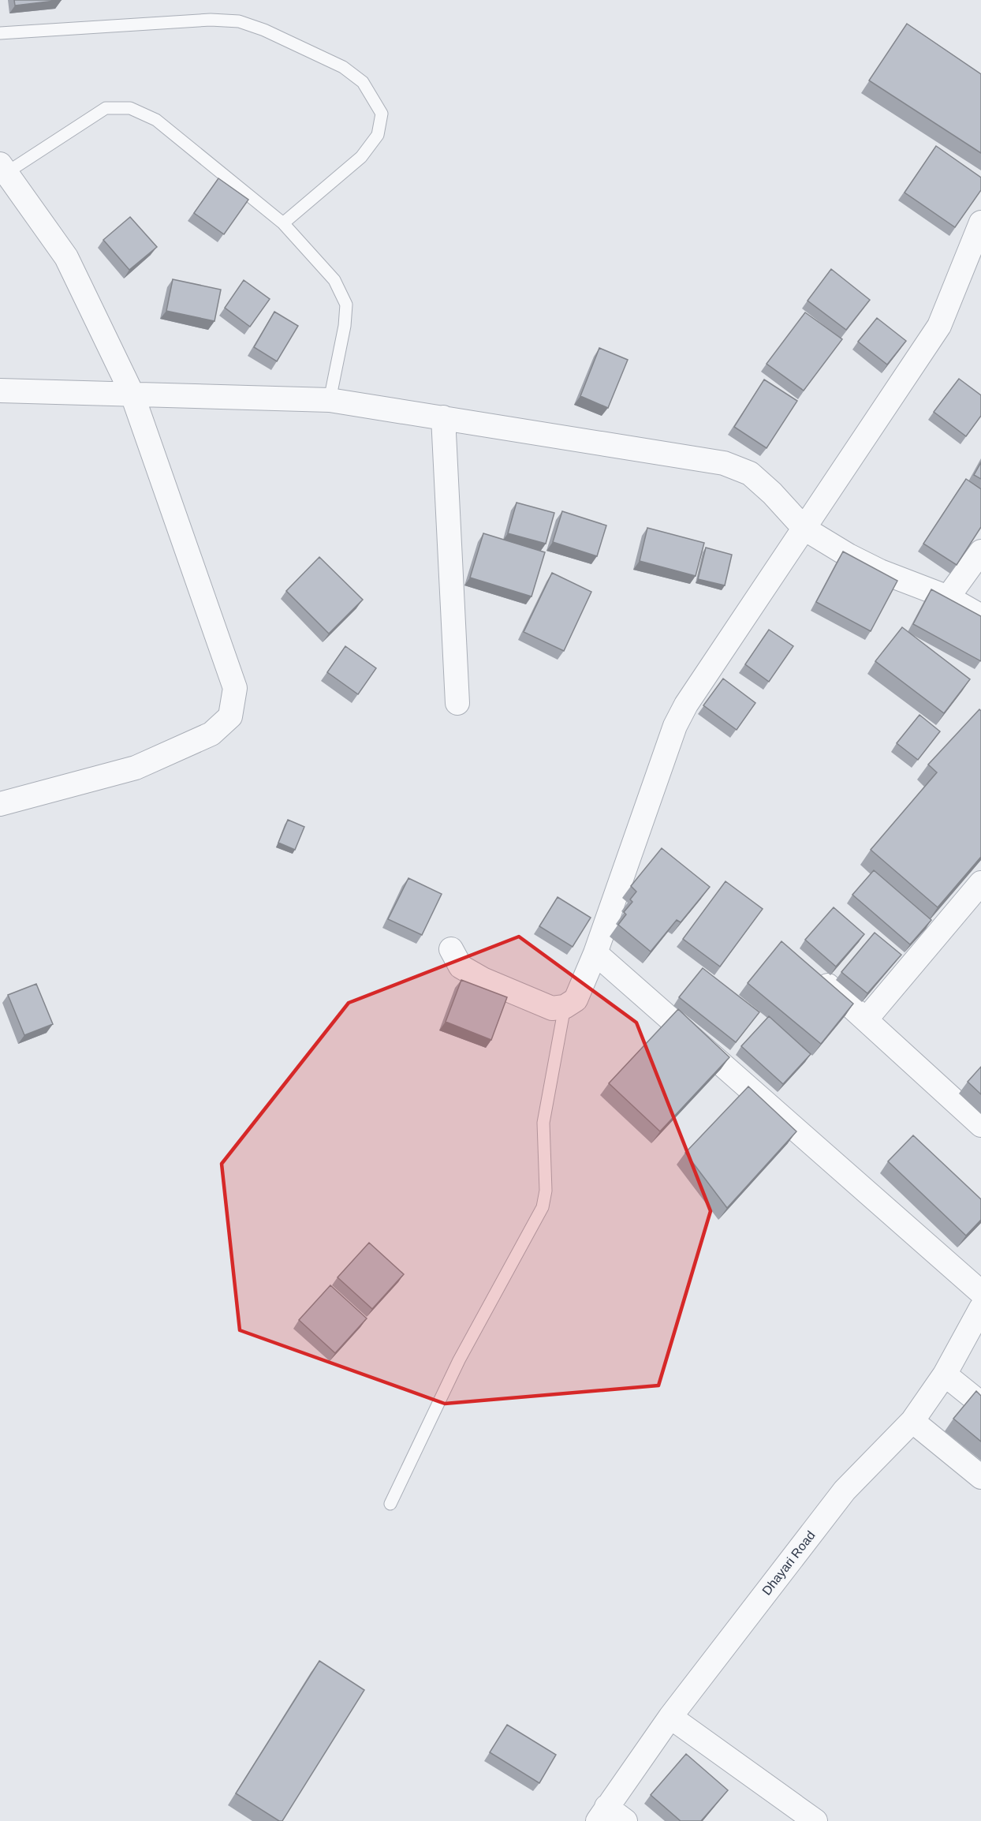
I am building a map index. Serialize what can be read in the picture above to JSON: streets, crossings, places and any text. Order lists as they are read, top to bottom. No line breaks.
{"streets":{"street":["Dhayari Road"]}}
